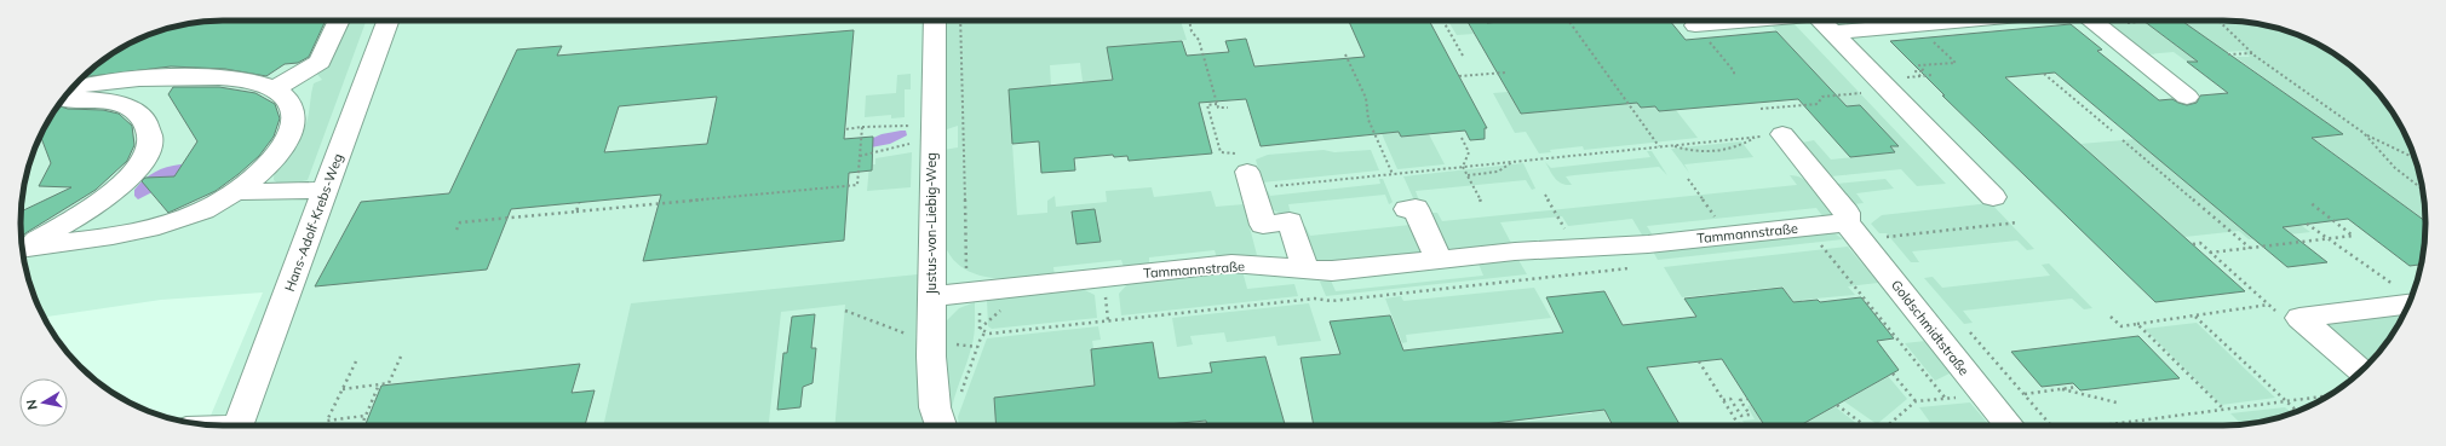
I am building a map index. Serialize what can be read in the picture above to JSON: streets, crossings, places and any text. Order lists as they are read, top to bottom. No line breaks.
{"streets":{"street":["Hans-Adolf-Krebs-Weg","Justus-von-Liebig-Weg","Tammannstraße","Goldschmidtstraße"]},"crossings":[["Justus-von-Liebig-Weg","Tammannstraße"],["Tammannstraße","Goldschmidtstraße"]],"north":"left"}
